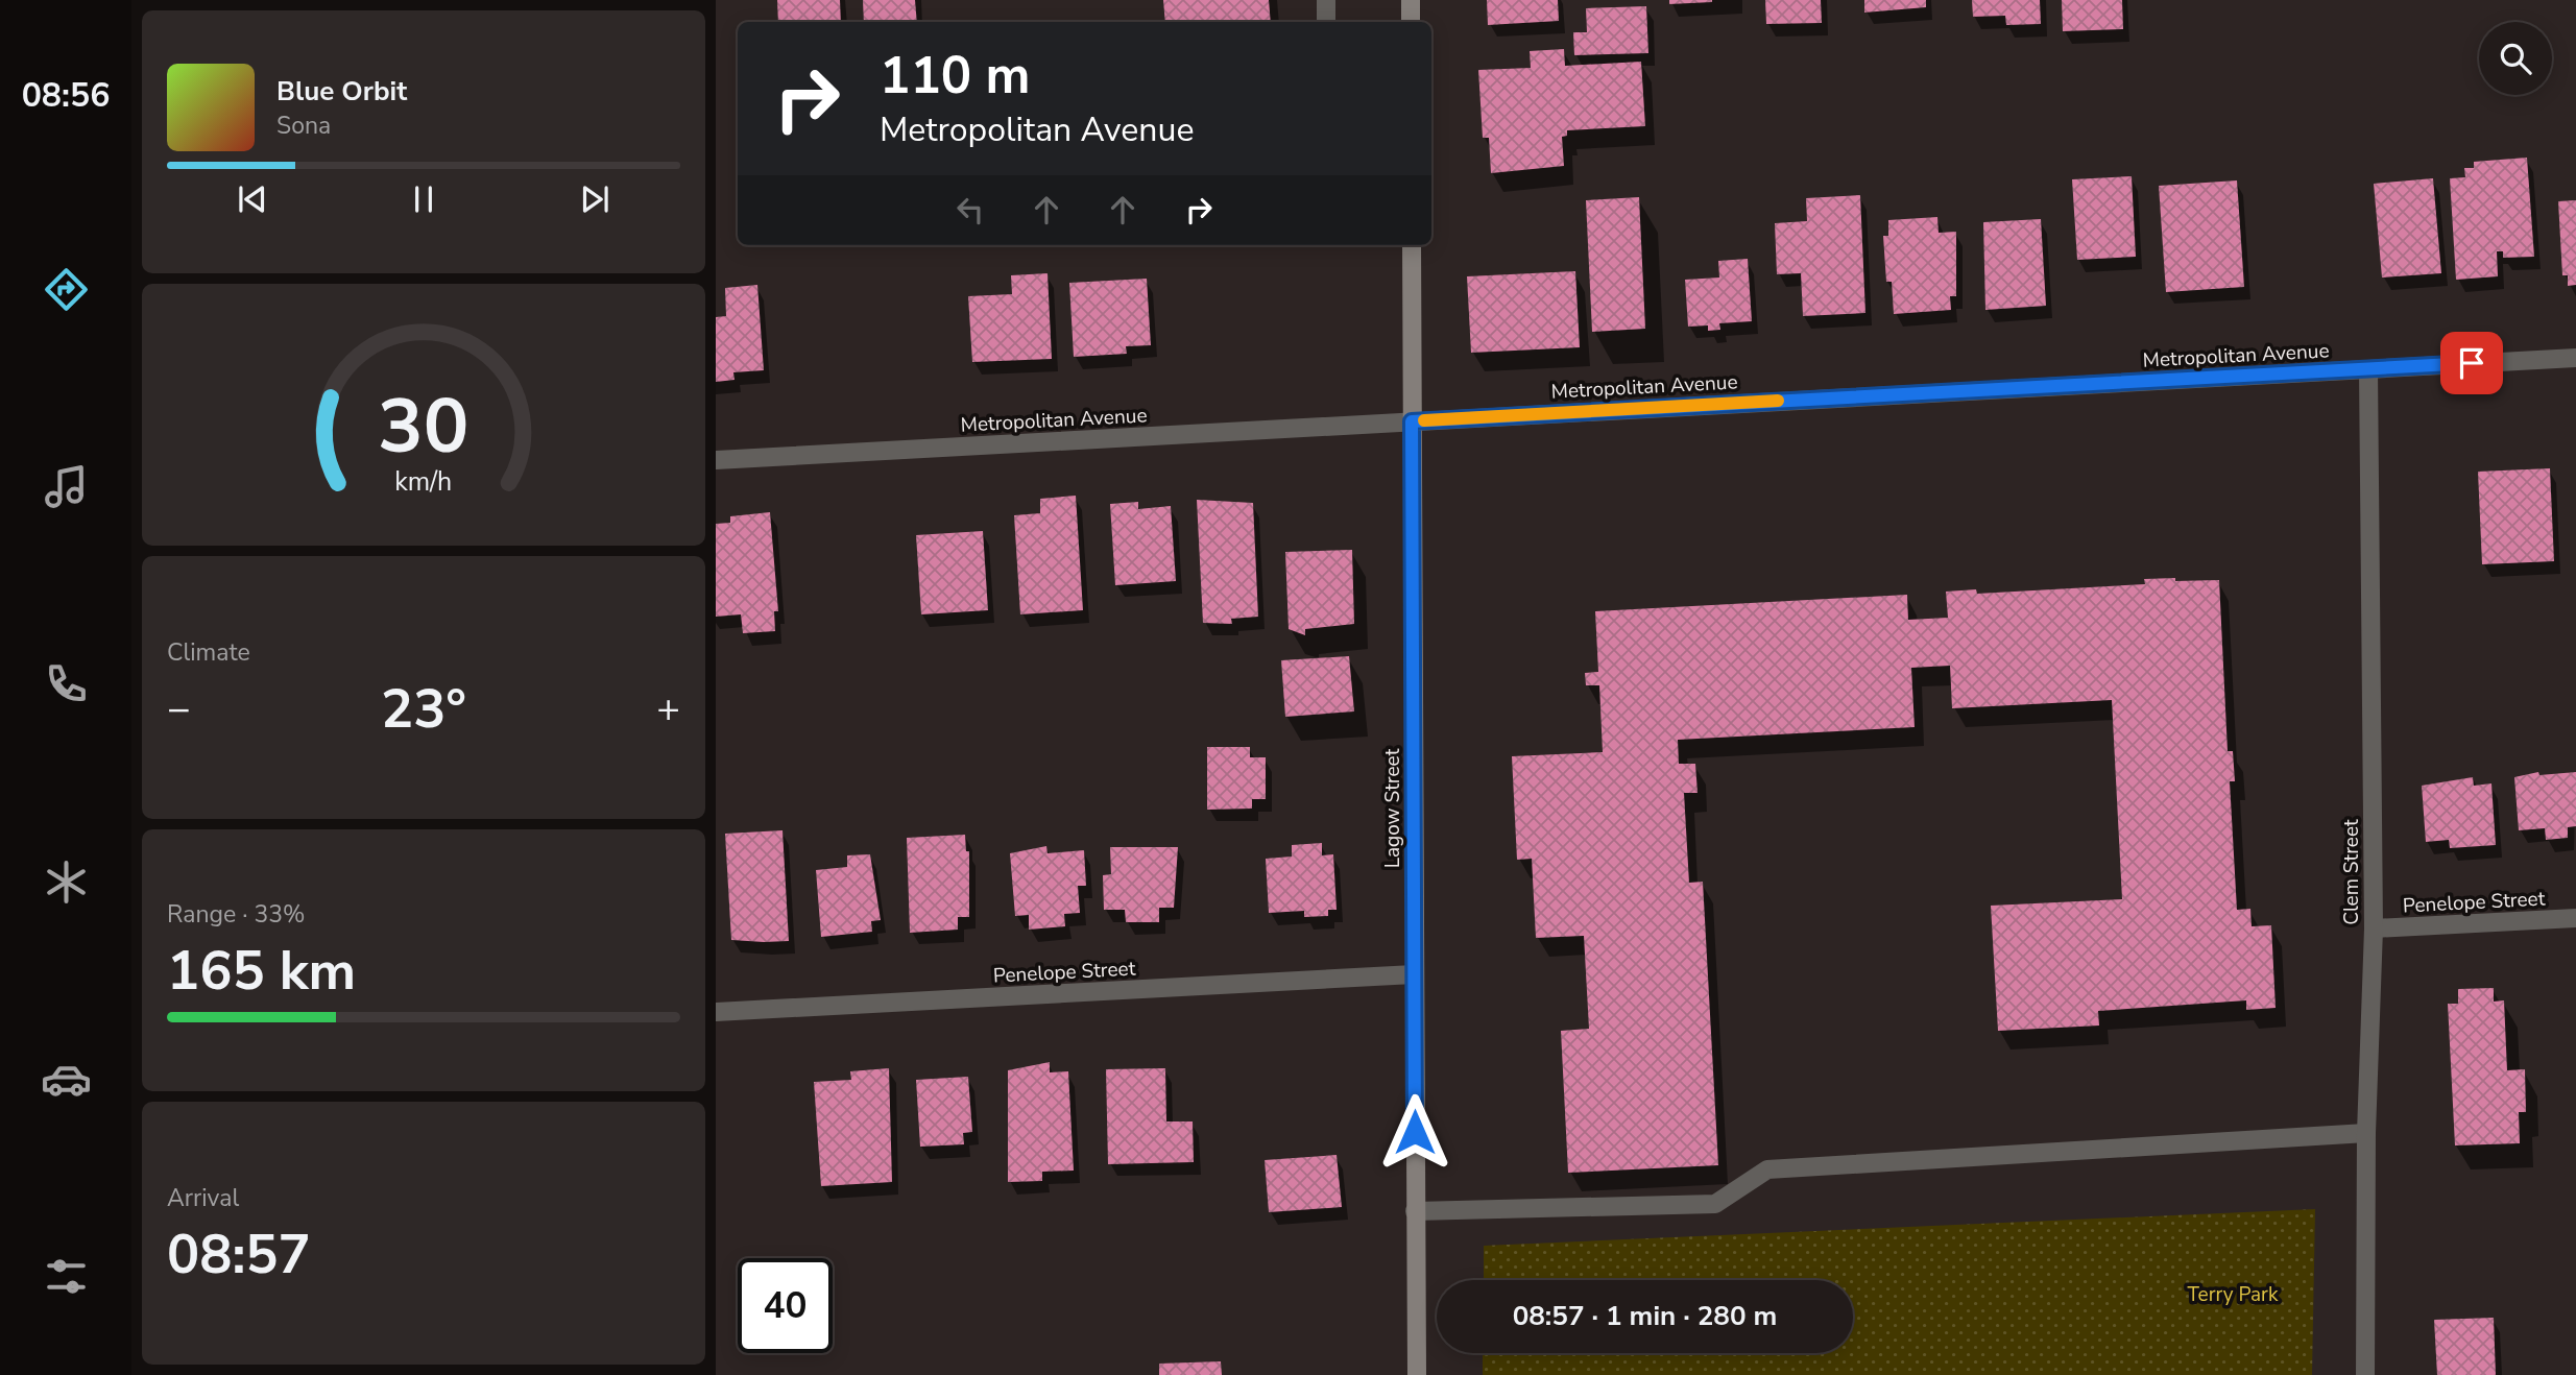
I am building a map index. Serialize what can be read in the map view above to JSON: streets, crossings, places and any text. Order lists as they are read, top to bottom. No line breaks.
{"streets":{"street":["Metropolitan Avenue","Lagow Street","Clem Street","Penelope Street"]},"crossings":[["Metropolitan Avenue","Lagow Street"],["Metropolitan Avenue","Clem Street"],["Lagow Street","Penelope Street"],["Clem Street","Penelope Street"]],"parks":["Terry Park"],"page":{"tabs":"08:56","turn":["110 m","Metropolitan Avenue"],"song":["Blue Orbit","Sona"],"tile":["Climate",["Range · 33%","165 km"],["Arrival","08:57"]],"heat":["−","23°","+"],"limit":"40","trip":"08:57 · 1 min · 280 m","gauge":["30","km/h"]}}
